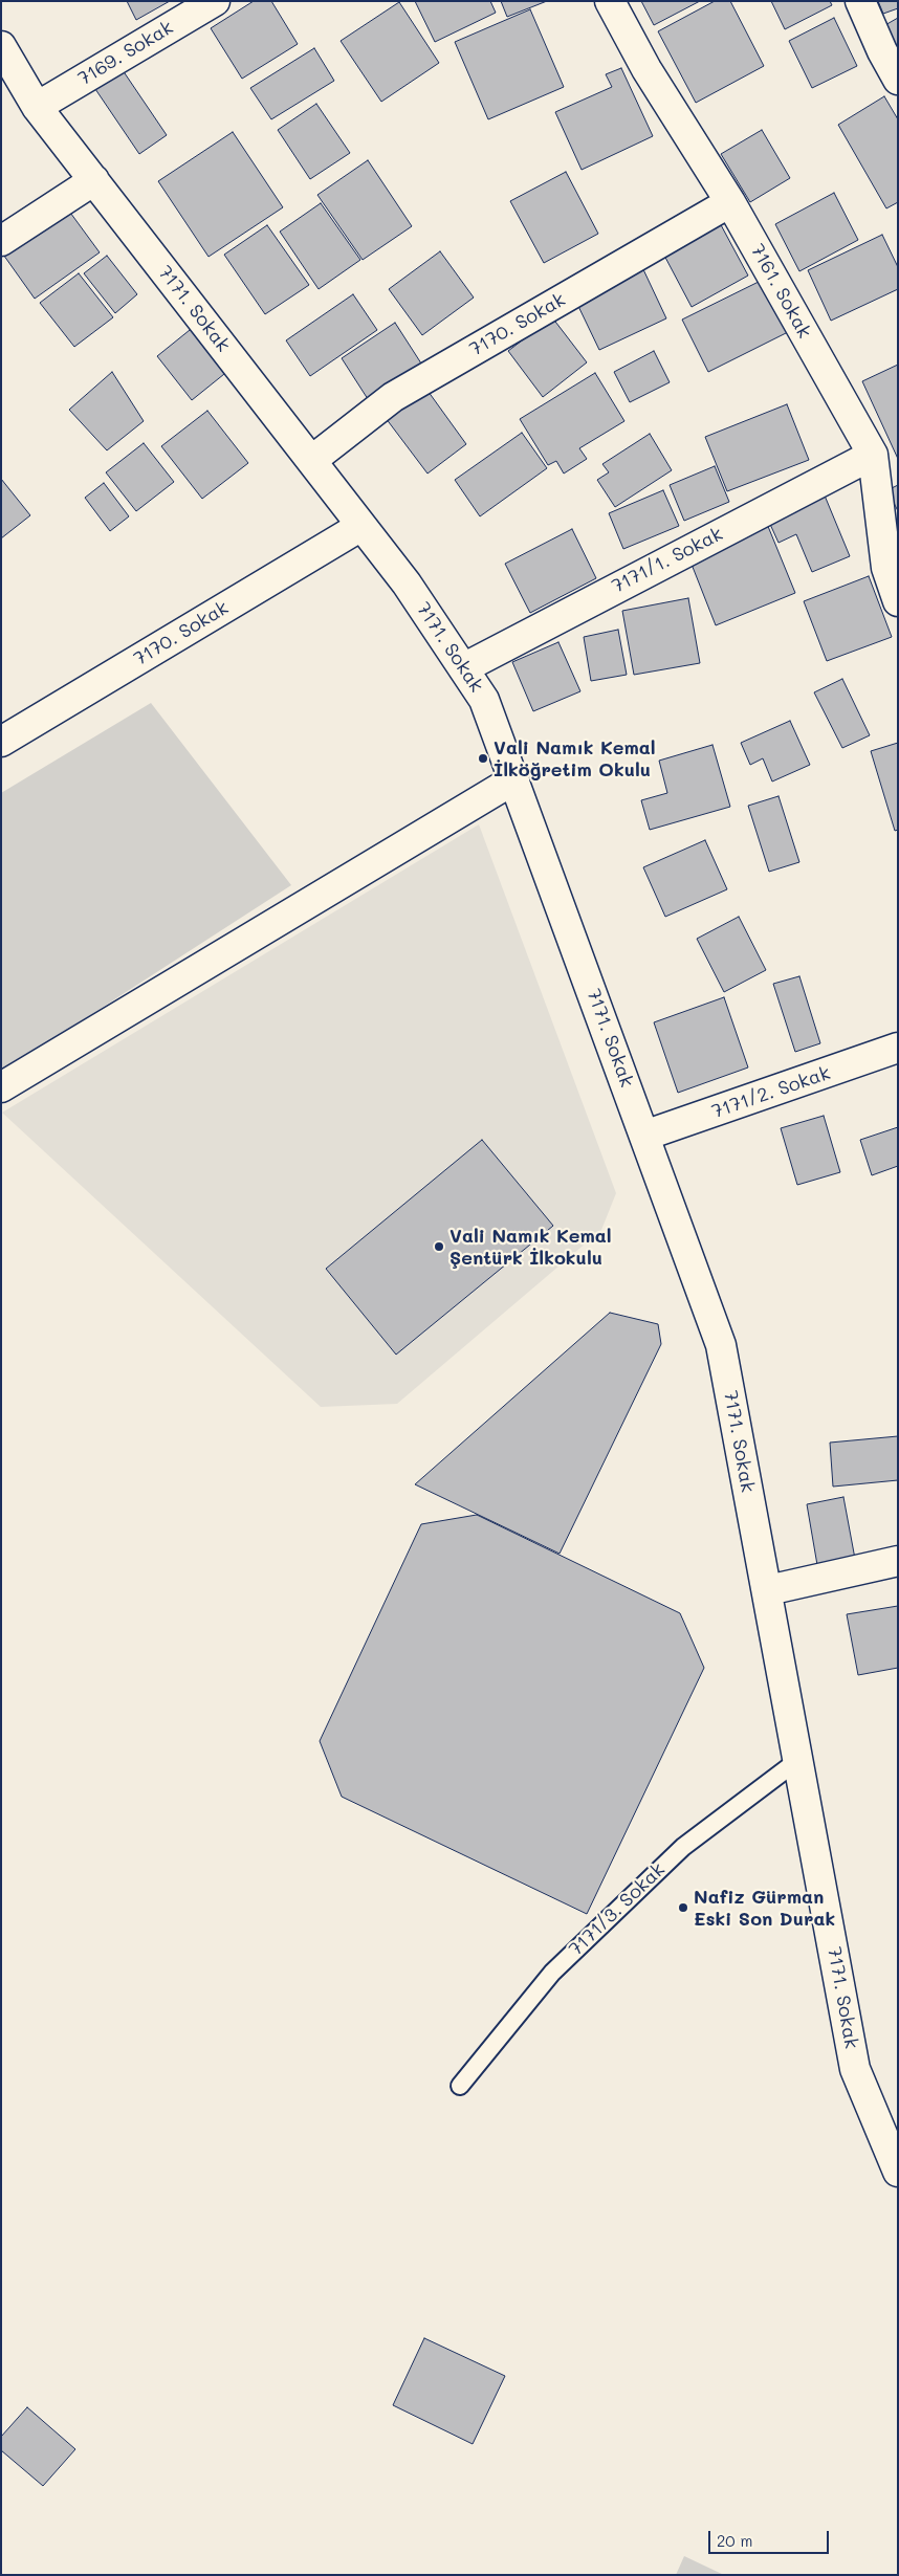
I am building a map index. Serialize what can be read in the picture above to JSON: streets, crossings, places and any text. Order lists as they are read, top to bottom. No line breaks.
{"streets":{"street":["7169. Sokak","7161. Sokak","7171. Sokak","7170. Sokak","7171/1. Sokak","7171/2. Sokak"],"lane":["7171/3. Sokak"]},"crossings":[["7169. Sokak","7171. Sokak"],["7161. Sokak","7170. Sokak"],["7161. Sokak","7171/1. Sokak"],["7171. Sokak","7170. Sokak"],["7171. Sokak","7171/1. Sokak"],["7171. Sokak","7171/2. Sokak"],["7171. Sokak","7171/3. Sokak"]],"places":["Vali Namık Kemal İlköğretim Okulu","Vali Namık Kemal Şentürk İlkokulu","Nafiz Gürman Eski Son Durak"],"scale_bar":"20 m"}
